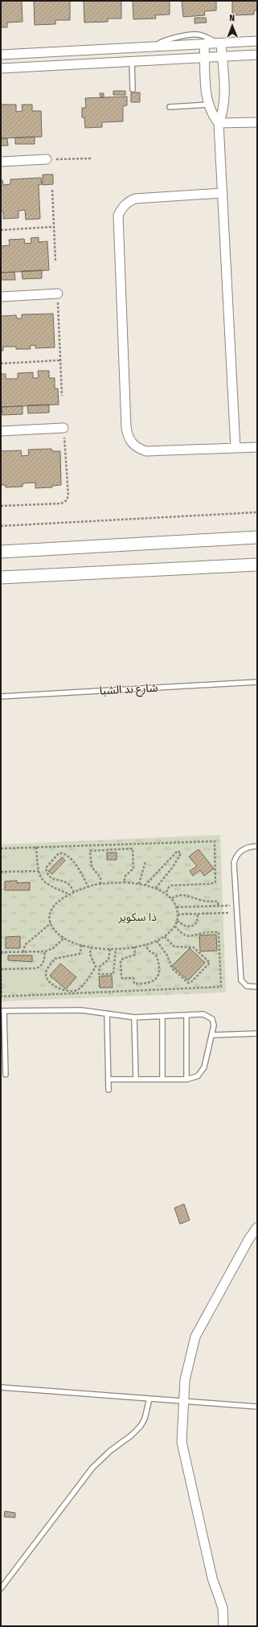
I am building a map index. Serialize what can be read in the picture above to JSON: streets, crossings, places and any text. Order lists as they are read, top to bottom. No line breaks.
{"streets":{"lane":["شارع ند الشبا"]},"parks":["ذا سكوير"],"north":"top"}
